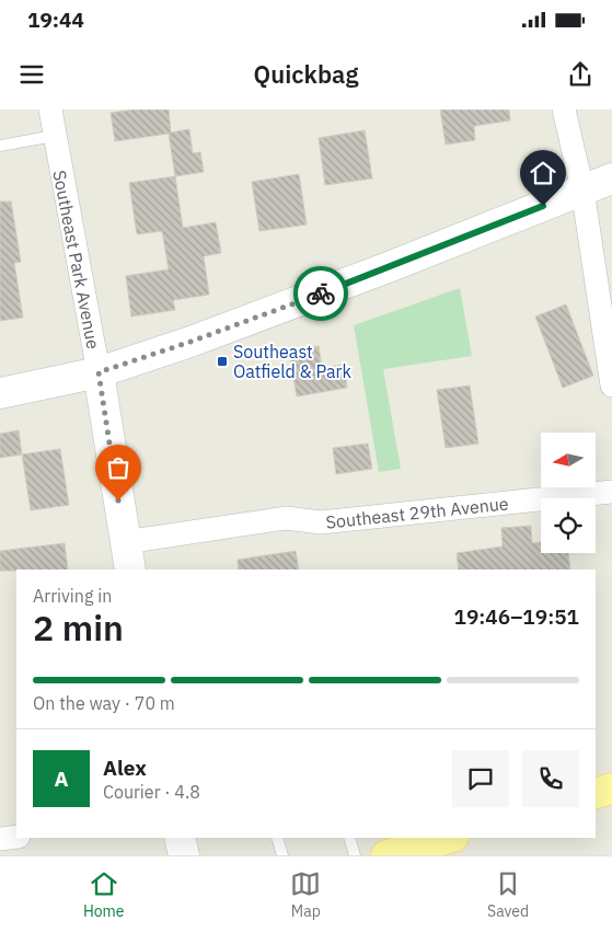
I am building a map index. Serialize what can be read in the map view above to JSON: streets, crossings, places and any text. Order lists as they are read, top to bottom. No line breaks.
{"streets":{"main road":["Southeast Park Avenue"],"street":["Southeast 29th Avenue"]},"crossings":[["Southeast Park Avenue","Southeast 29th Avenue"]],"places":{"transit":["Southeast Oatfield & Park"]},"north":"left","page":{"status":"19:44","header":"Quickbag","heading":["2 min","Arriving in","19:46–19:51"],"panel":["Alex","Courier · 4.8"],"bar":"On the way · 70 m","round":"A","tabs":["Home","Map","Saved"]}}
